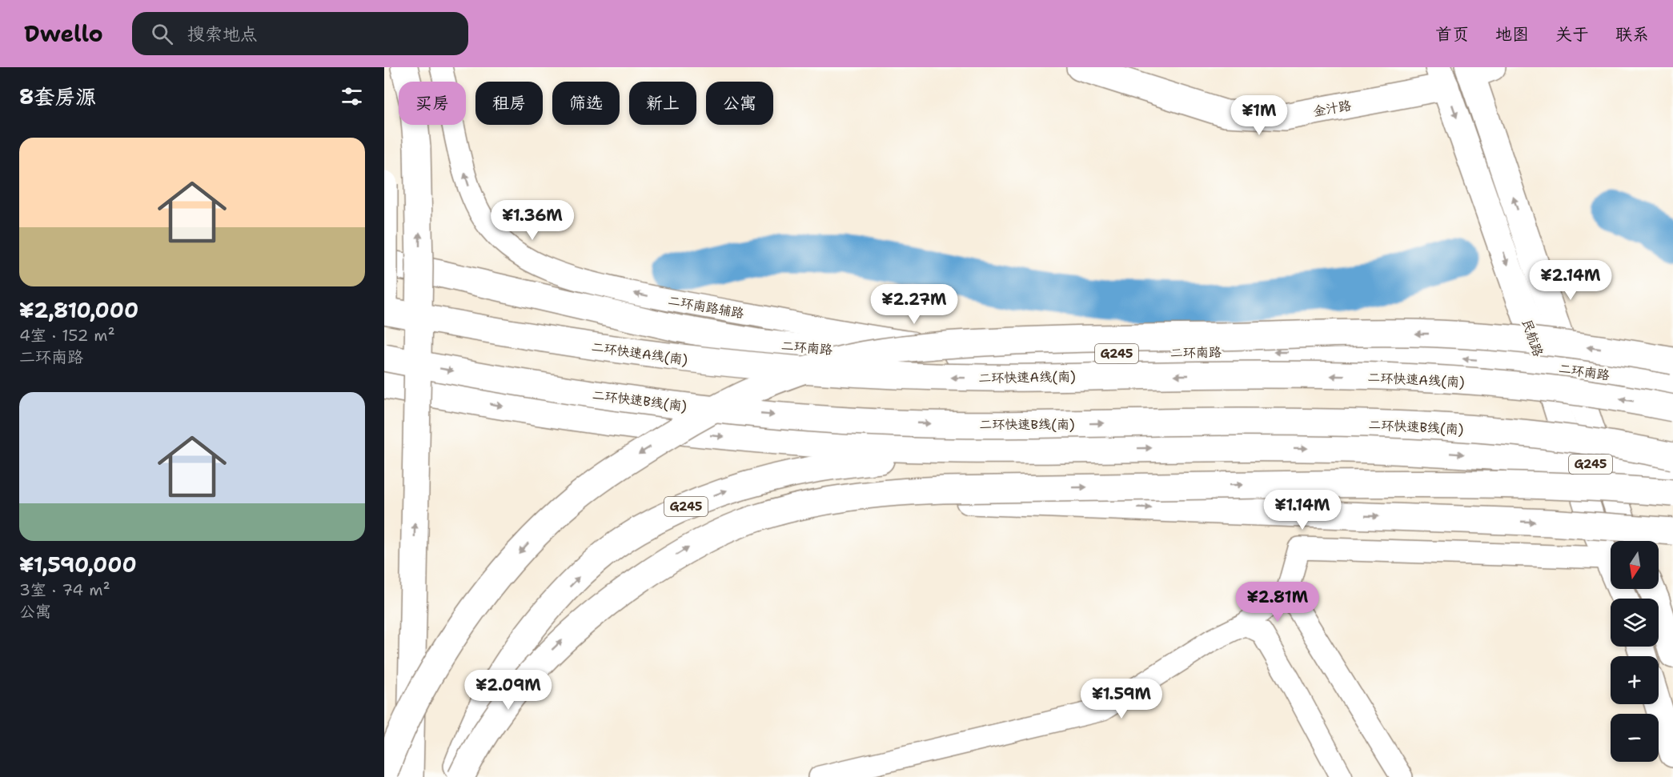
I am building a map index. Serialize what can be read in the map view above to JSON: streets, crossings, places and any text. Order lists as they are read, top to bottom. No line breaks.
{"streets":{"main road":["金汁路","民航路","二环南路","二环快速A线(南)","G245","二环快速B线(南)"],"street":["二环南路辅路"]},"crossings":[["金汁路","民航路"],["二环南路辅路","二环南路"],["民航路","二环南路"],["民航路","G245"]],"one_way":["二环南路辅路"],"north":"bottom","page":{"header":"Dwello","search":"搜索地点","nav":["首页","地图","关于","联系"],"heading":"8套房源","chip":["买房","租房","筛选","新上","公寓"],"price":["¥1M","¥1.36M","¥2.14M","¥2.27M","¥1.14M","¥2.81M","¥2.09M","¥1.59M"],"list":[{"name":"¥2,810,000","note":"4室 · 152 m² · 二环南路"},{"name":"¥1,590,000","note":"3室 · 74 m² · 公寓"}],"map_buttons":["+","−"]}}
